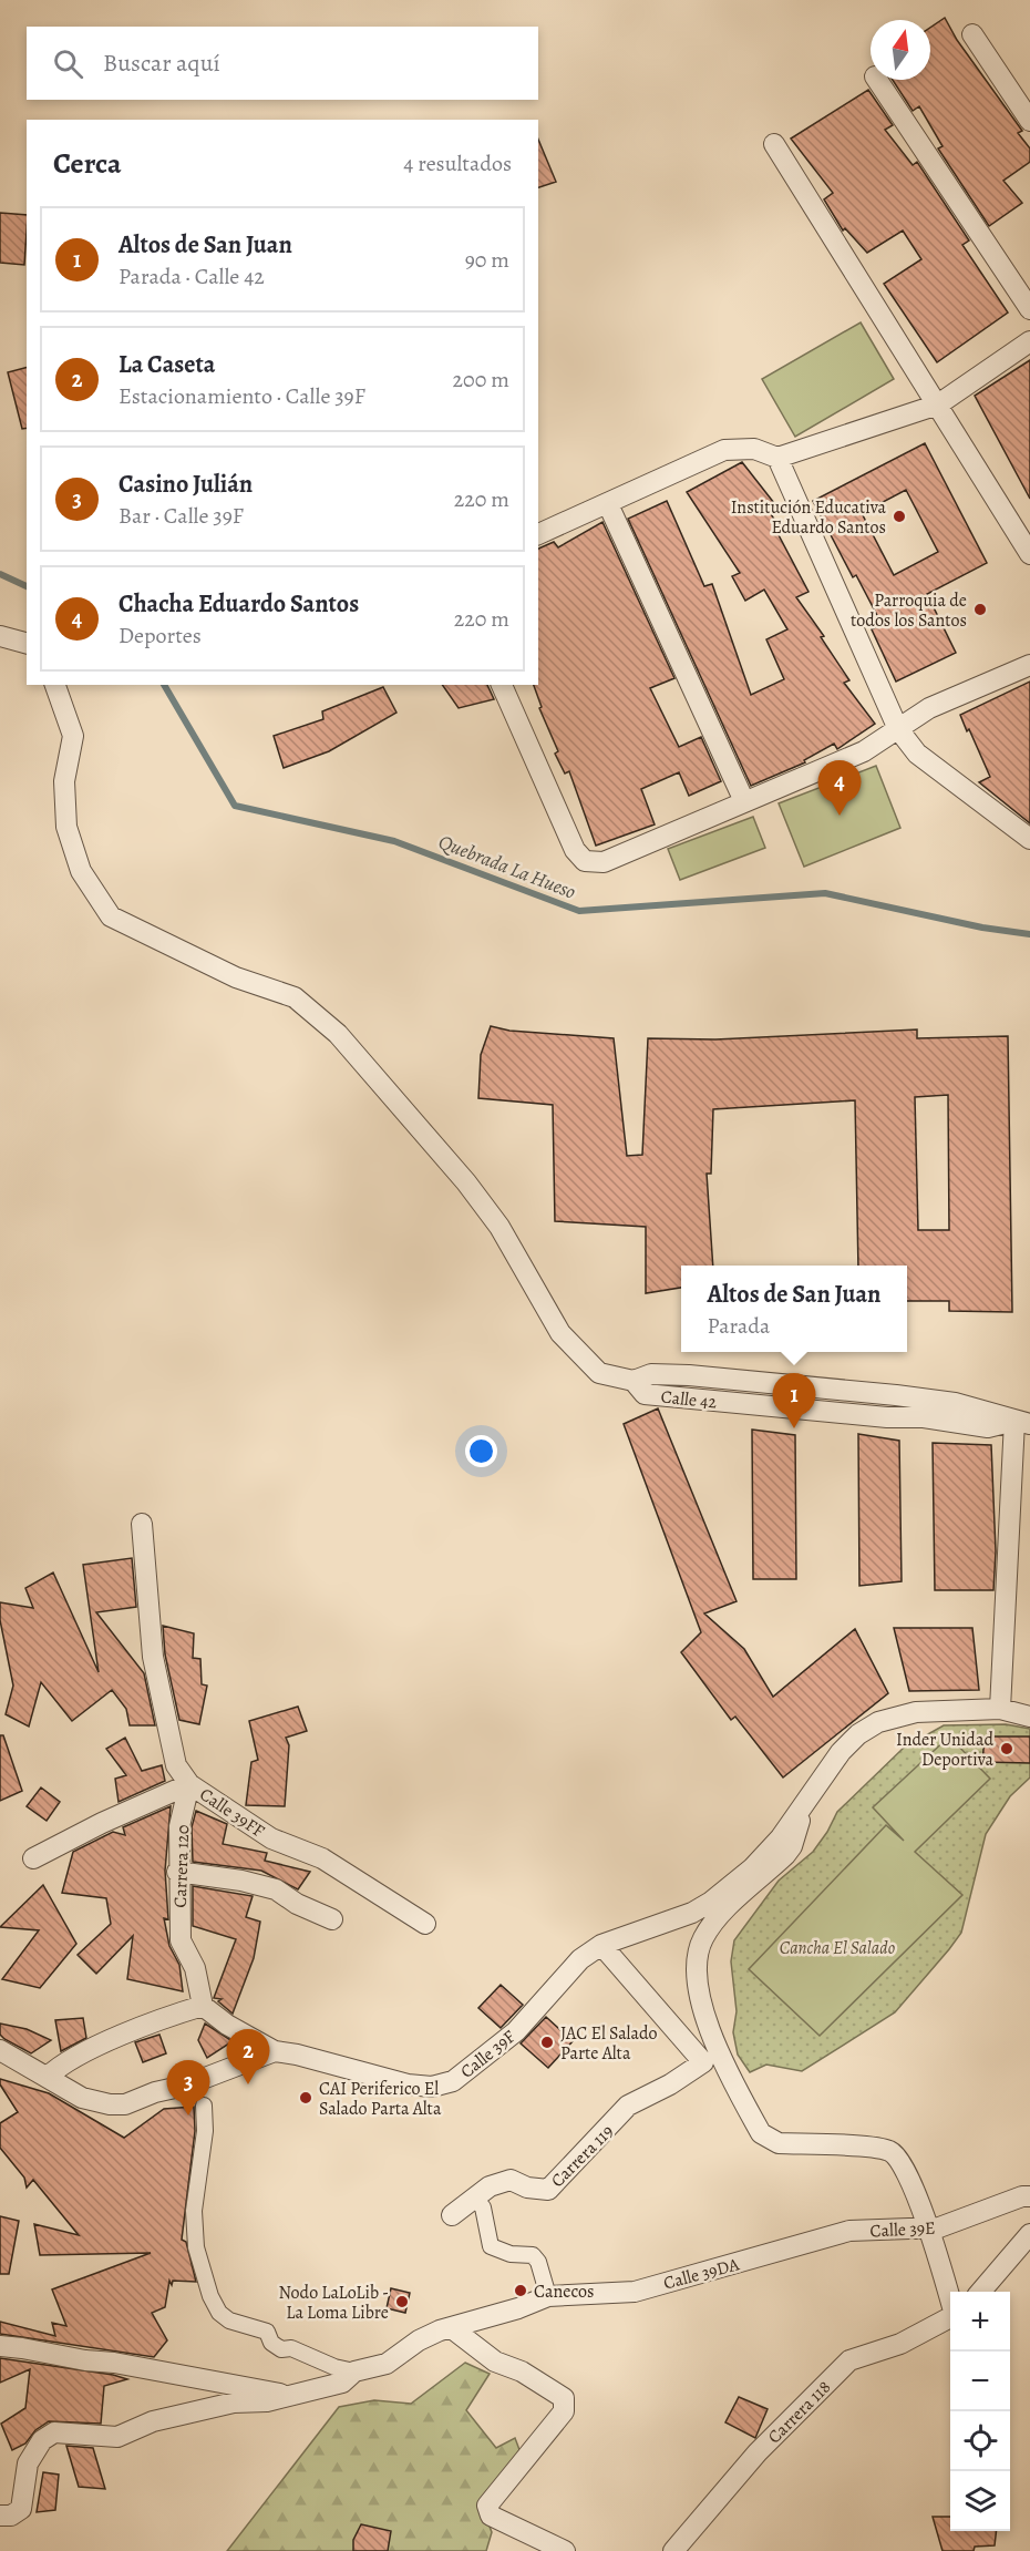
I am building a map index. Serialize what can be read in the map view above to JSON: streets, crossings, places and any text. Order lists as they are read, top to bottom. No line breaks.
{"streets":{"street":["Calle 42","Calle 39FF","Carrera 120","Calle 39F","Carrera 119","Calle 39E","Calle 39DA","Carrera 118"]},"crossings":[["Calle 39FF","Carrera 120"],["Calle 39F","Carrera 119"],["Calle 39E","Calle 39DA"]],"water":["Quebrada La Hueso"],"parks":["Cancha El Salado"],"places":["Institución Educativa Eduardo Santos","Parroquia de todos los Santos","Inder Unidad Deportiva","JAC El Salado Parte Alta","CAI Periferico El Salado Parta Alta","Canecos","Nodo LaLoLib - La Loma Libre"],"north":"top","page":{"search":"Buscar aquí","heading":["Cerca","4 resultados"],"list":[{"mark":"1","name":"Altos de San Juan","note":"Parada · Calle 42","value":"90 m"},{"mark":"2","name":"La Caseta","note":"Estacionamiento · Calle 39F","value":"200 m"},{"mark":"3","name":"Casino Julián","note":"Bar · Calle 39F","value":"220 m"},{"mark":"4","name":"Chacha Eduardo Santos","note":"Deportes","value":"220 m"}],"pins":["4","1","2","3"],"popup":["Altos de San Juan","Parada"],"map_buttons":["+","−"]}}
